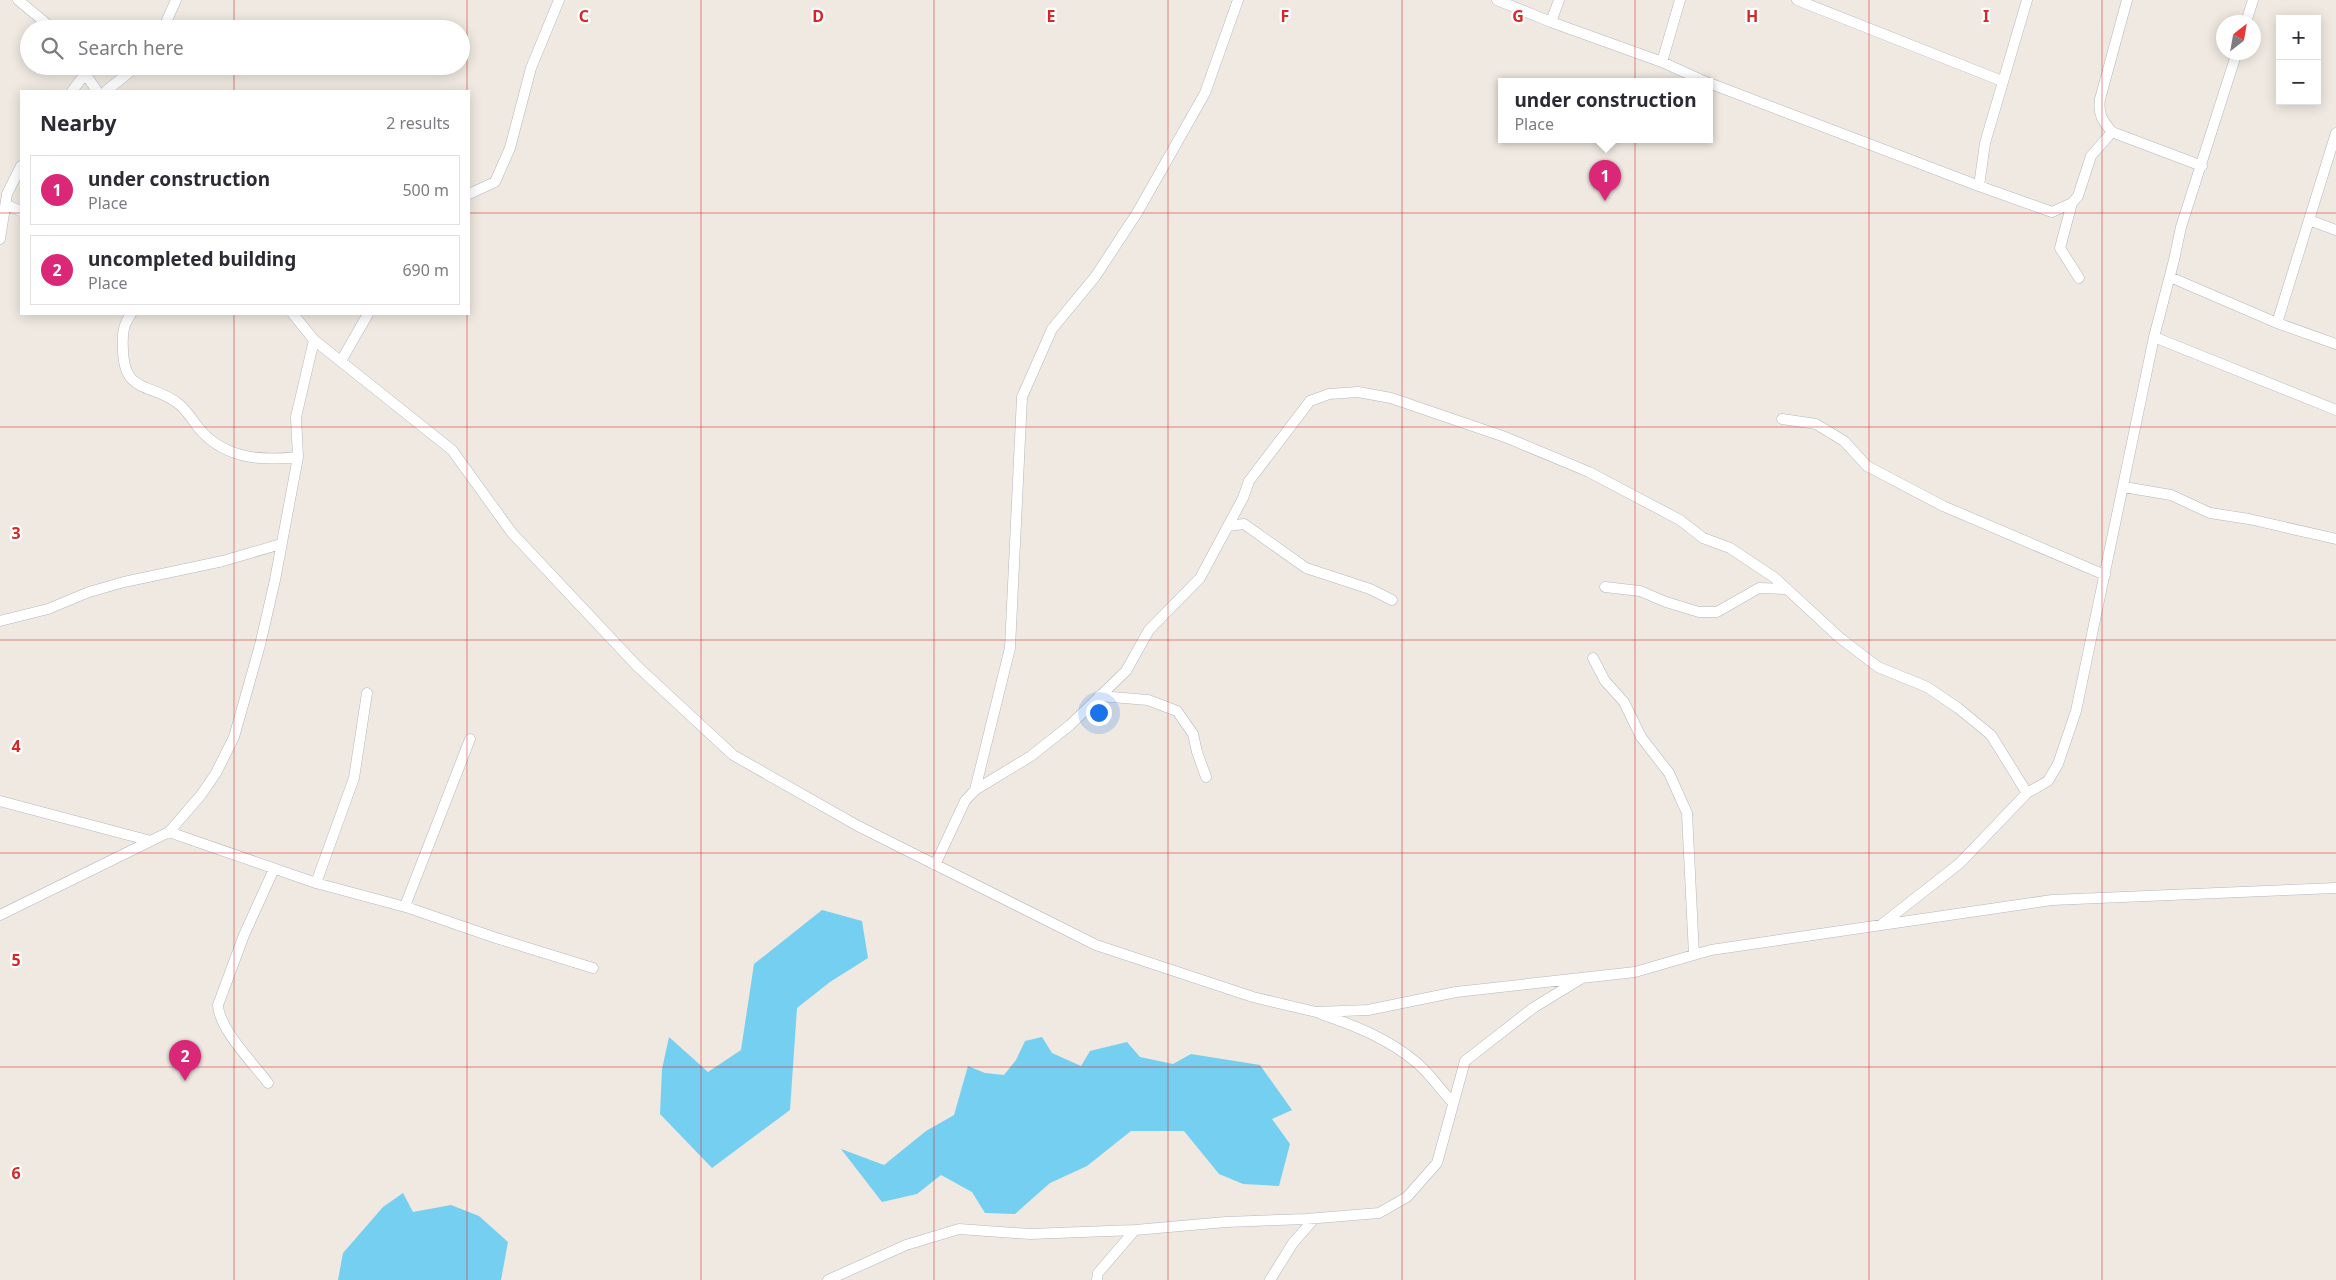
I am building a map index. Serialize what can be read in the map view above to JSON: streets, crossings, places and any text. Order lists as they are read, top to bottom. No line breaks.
{"north":"top right","page":{"map_buttons":["+","−"],"search":"Search here","popup":["under construction","Place"],"heading":["Nearby","2 results"],"list":[{"mark":"1","name":"under construction","note":"Place","value":"500 m"},{"mark":"2","name":"uncompleted building","note":"Place","value":"690 m"}],"pins":["1","2"]},"grid":{"columns":["C","D","E","F","G","H","I"],"rows":["3","4","5","6"]}}
